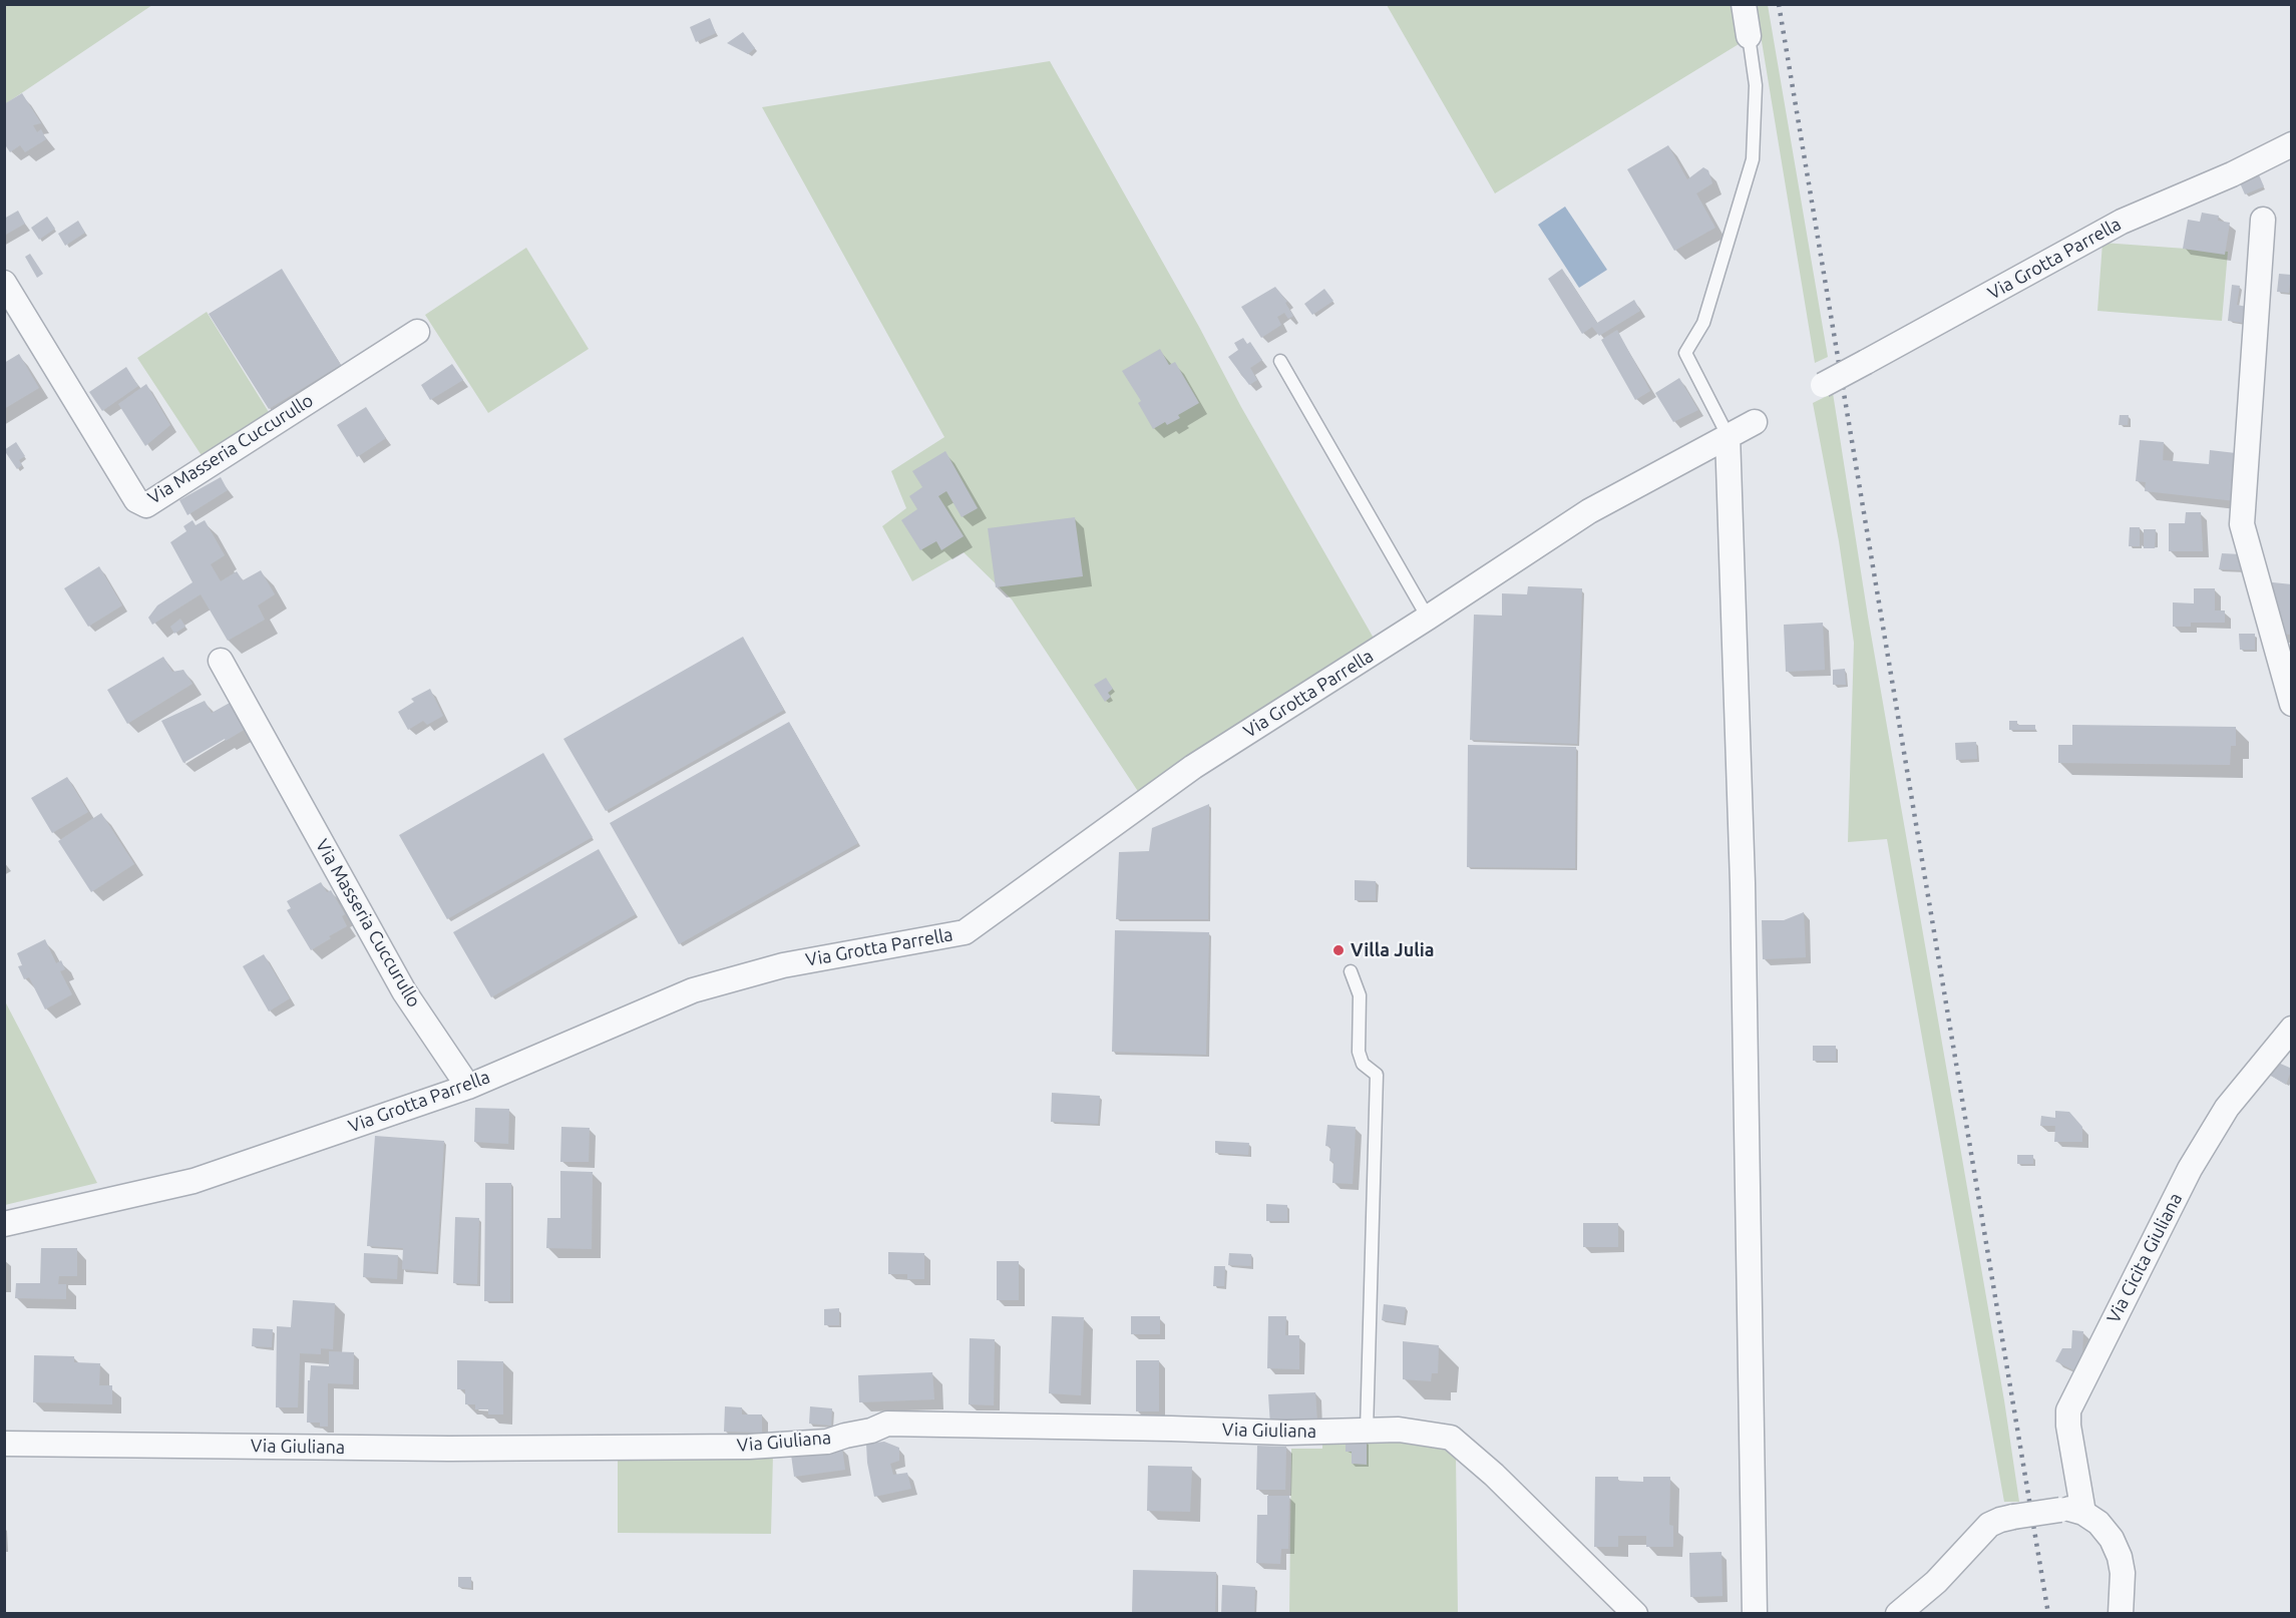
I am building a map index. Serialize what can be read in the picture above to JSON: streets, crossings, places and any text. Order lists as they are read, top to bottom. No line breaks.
{"streets":{"street":["Via Grotta Parrella","Via Masseria Cuccurullo","Via Cicita Giuliana","Via Giuliana"]},"crossings":[["Via Grotta Parrella","Via Masseria Cuccurullo"]],"places":["Villa Julia"]}
